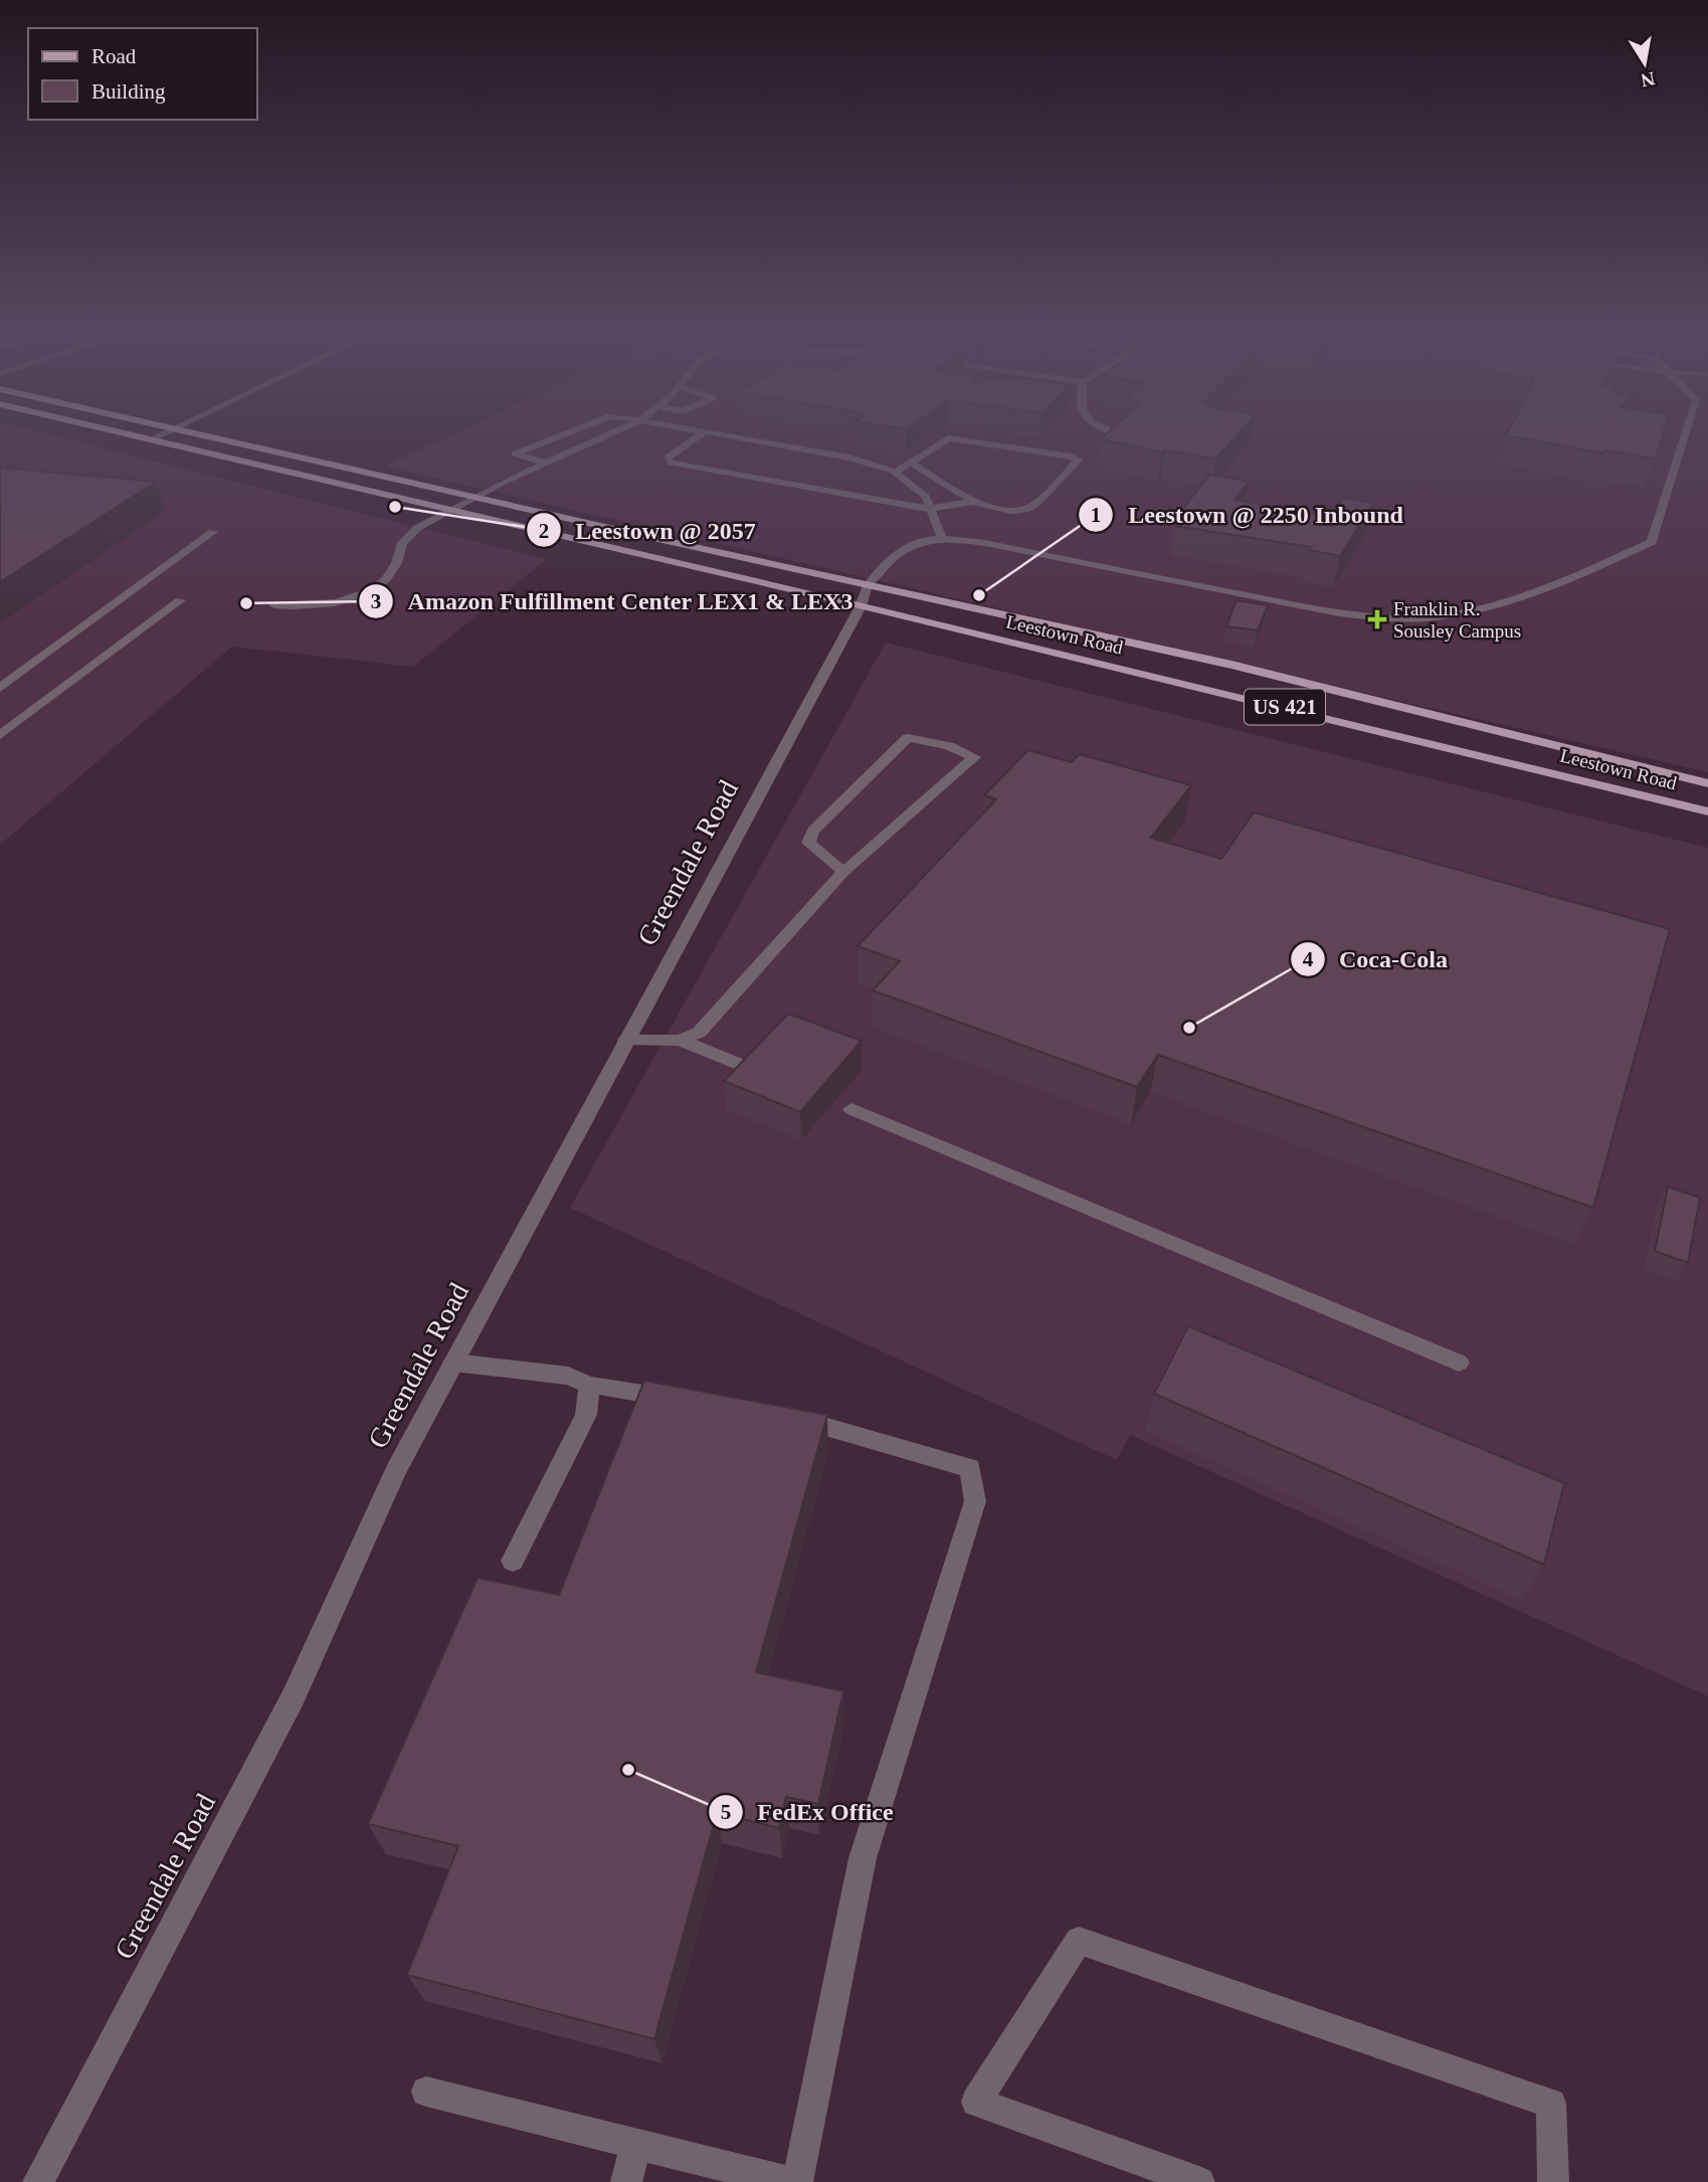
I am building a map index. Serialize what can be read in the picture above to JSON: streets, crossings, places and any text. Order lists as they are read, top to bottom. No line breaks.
{"streets":{"main road":["Leestown Road","US 421"],"street":["Greendale Road"]},"crossings":[["Leestown Road","Greendale Road"]],"places":{"other":["Leestown @ 2057","Leestown @ 2250 Inbound","Amazon Fulfillment Center LEX1 & LEX3","Coca-Cola","FedEx Office"],"health":["Franklin R. Sousley Campus"]},"legend":["Road","Building"],"north":"bottom"}
